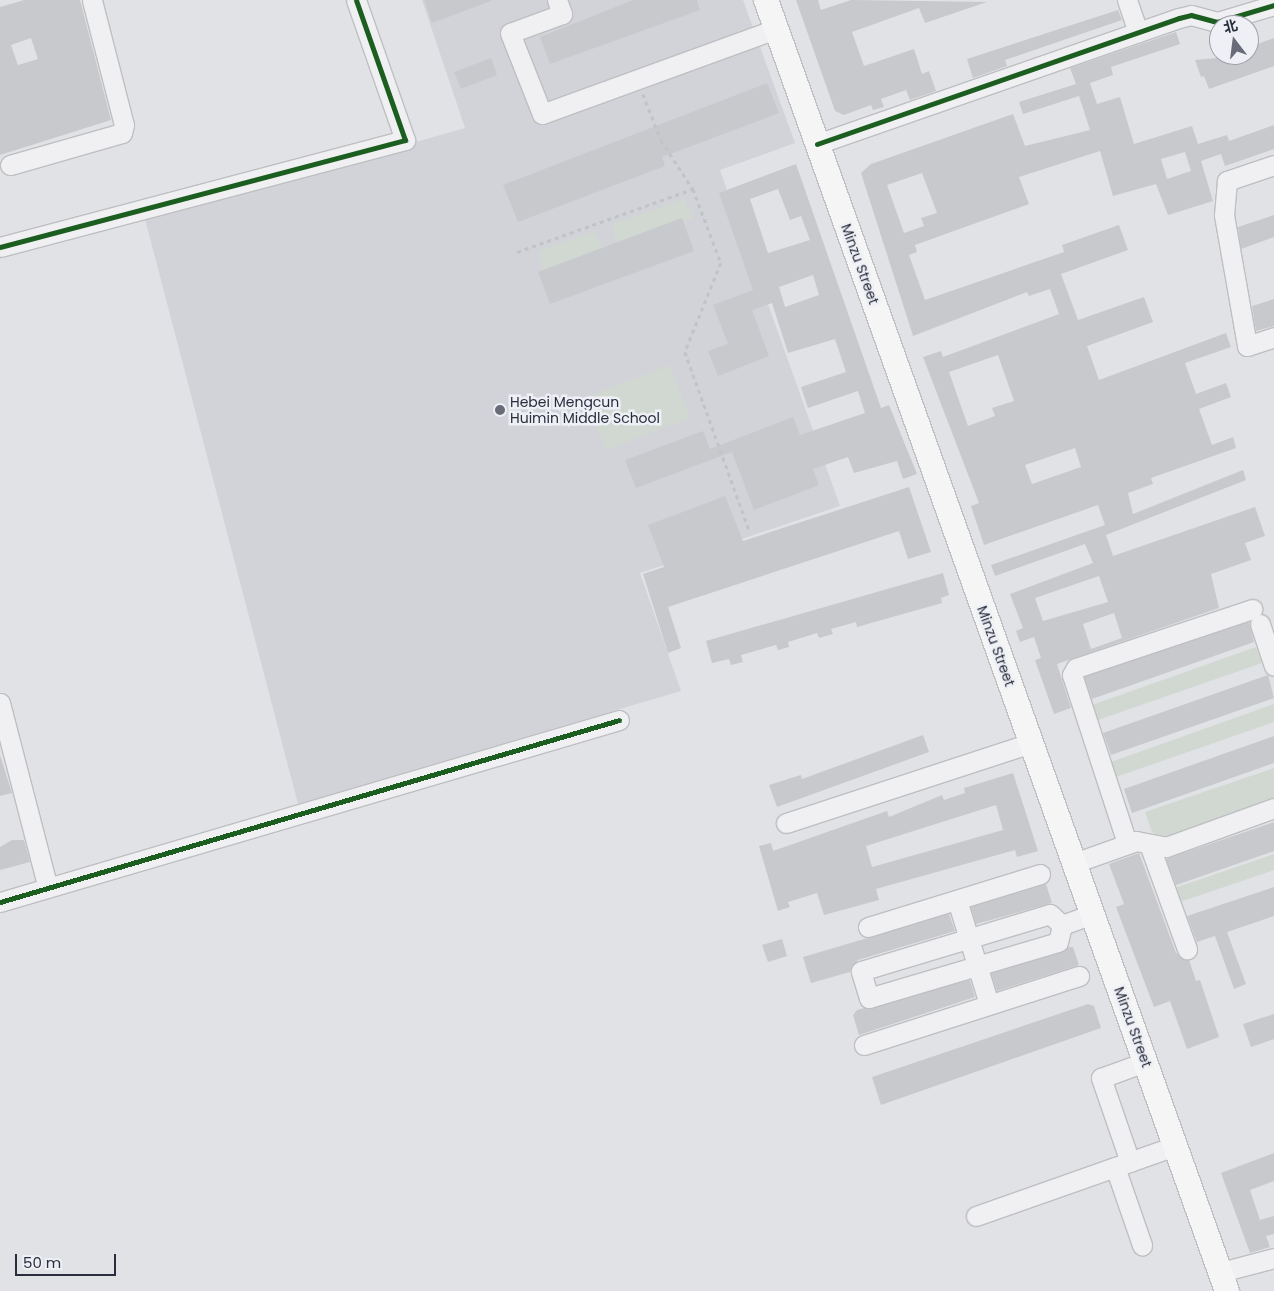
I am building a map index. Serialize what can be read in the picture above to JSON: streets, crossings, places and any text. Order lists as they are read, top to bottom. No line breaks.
{"streets":{"main road":["Minzu Street"]},"places":["Hebei Mengcun Huimin Middle School"],"scale_bar":"50 m","north":"top"}
